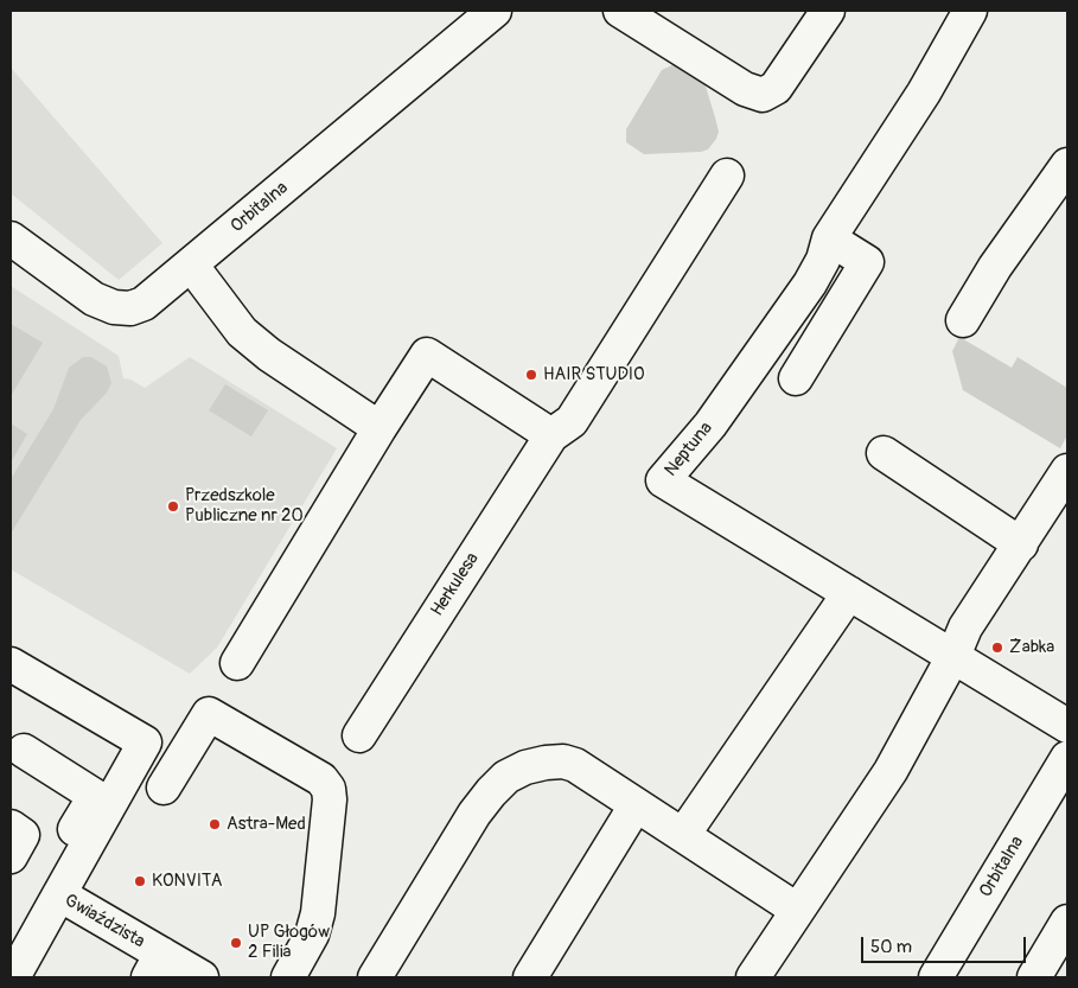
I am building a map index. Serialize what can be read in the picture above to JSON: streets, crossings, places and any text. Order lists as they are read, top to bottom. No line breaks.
{"streets":{"street":["Orbitalna","Neptuna","Herkulesa","Gwiaździsta"]},"places":["HAIR STUDIO","Przedszkole Publiczne nr 20","Żabka","Astra-Med","KONVITA","UP Głogów 2 Filia"],"scale_bar":"50 m"}
